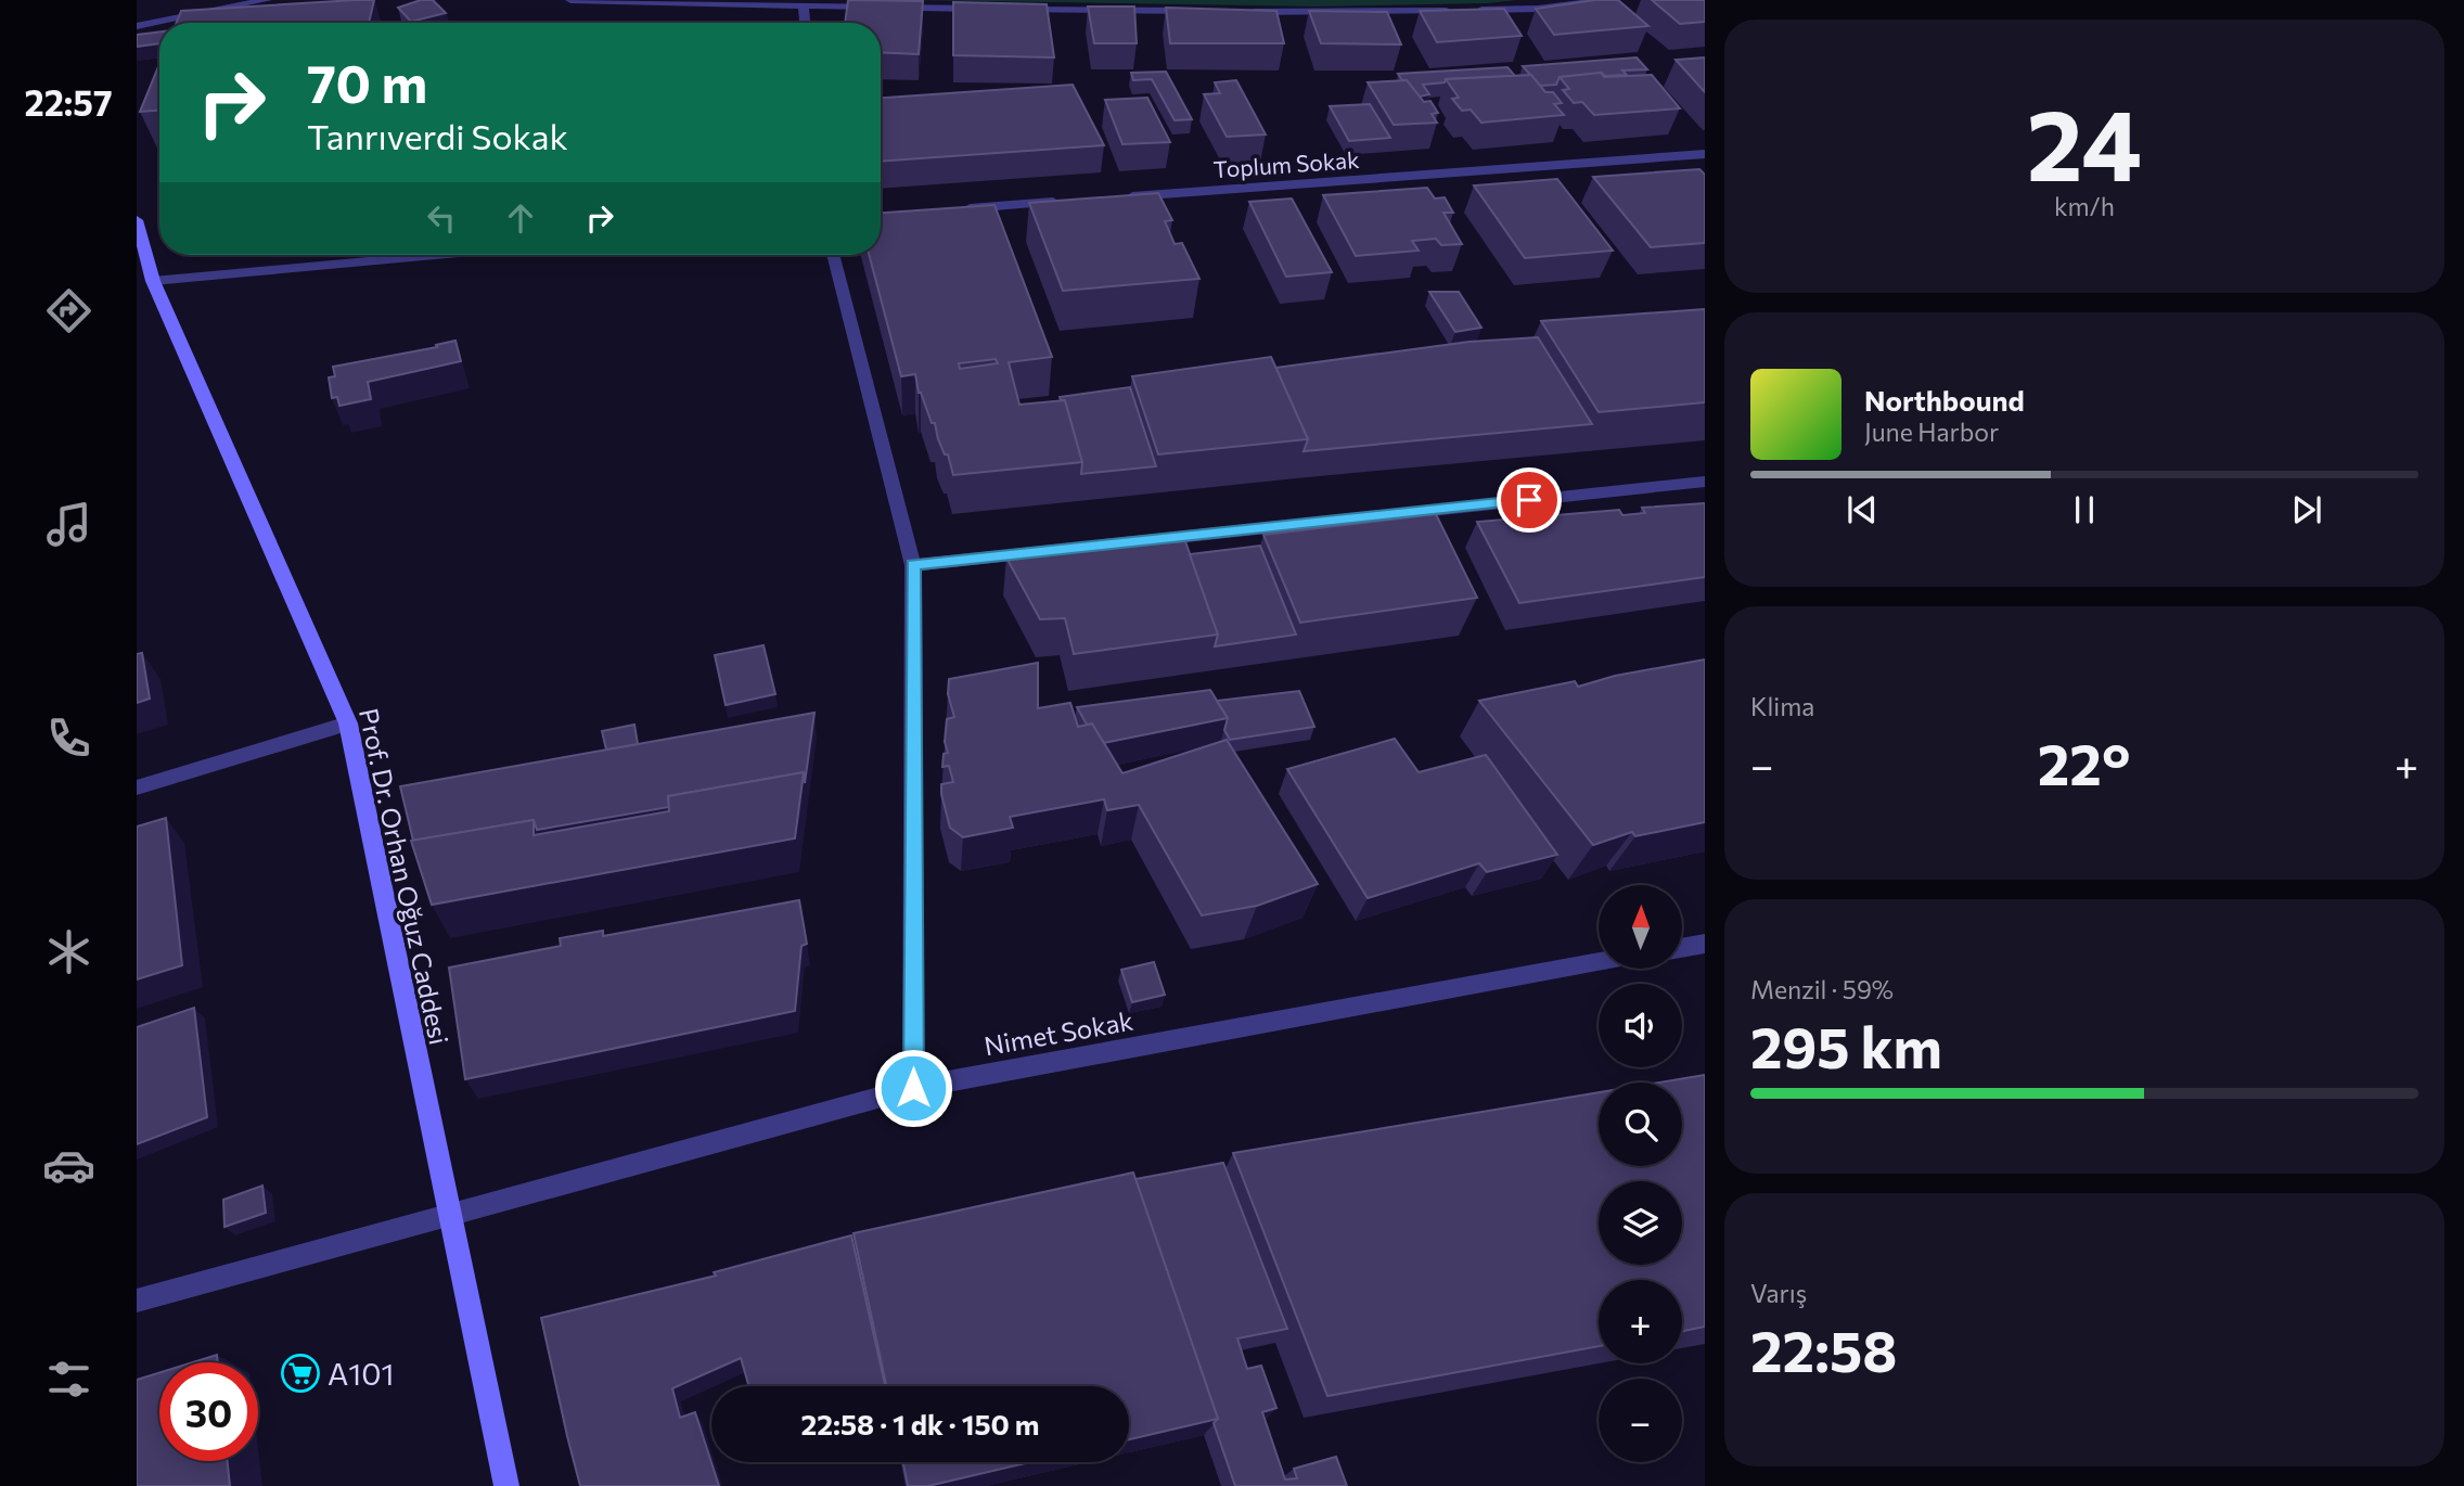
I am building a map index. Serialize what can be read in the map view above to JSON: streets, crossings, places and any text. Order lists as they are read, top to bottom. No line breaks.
{"streets":{"main road":["Prof. Dr. Orhan Oğuz Caddesi"],"street":["Toplum Sokak","Nimet Sokak"]},"crossings":[["Prof. Dr. Orhan Oğuz Caddesi","Nimet Sokak"]],"places":{"supermarket":["A101"]},"north":"top","page":{"tabs":"22:57","tile":[["24","km/h"],"Klima",["Menzil · 59%","295 km"],["Varış","22:58"]],"turn":["70 m","Tanrıverdi Sokak"],"song":["Northbound","June Harbor"],"heat":["−","22°","+"],"map_buttons":["+","−"],"limit":"30","trip":"22:58 · 1 dk · 150 m"}}
